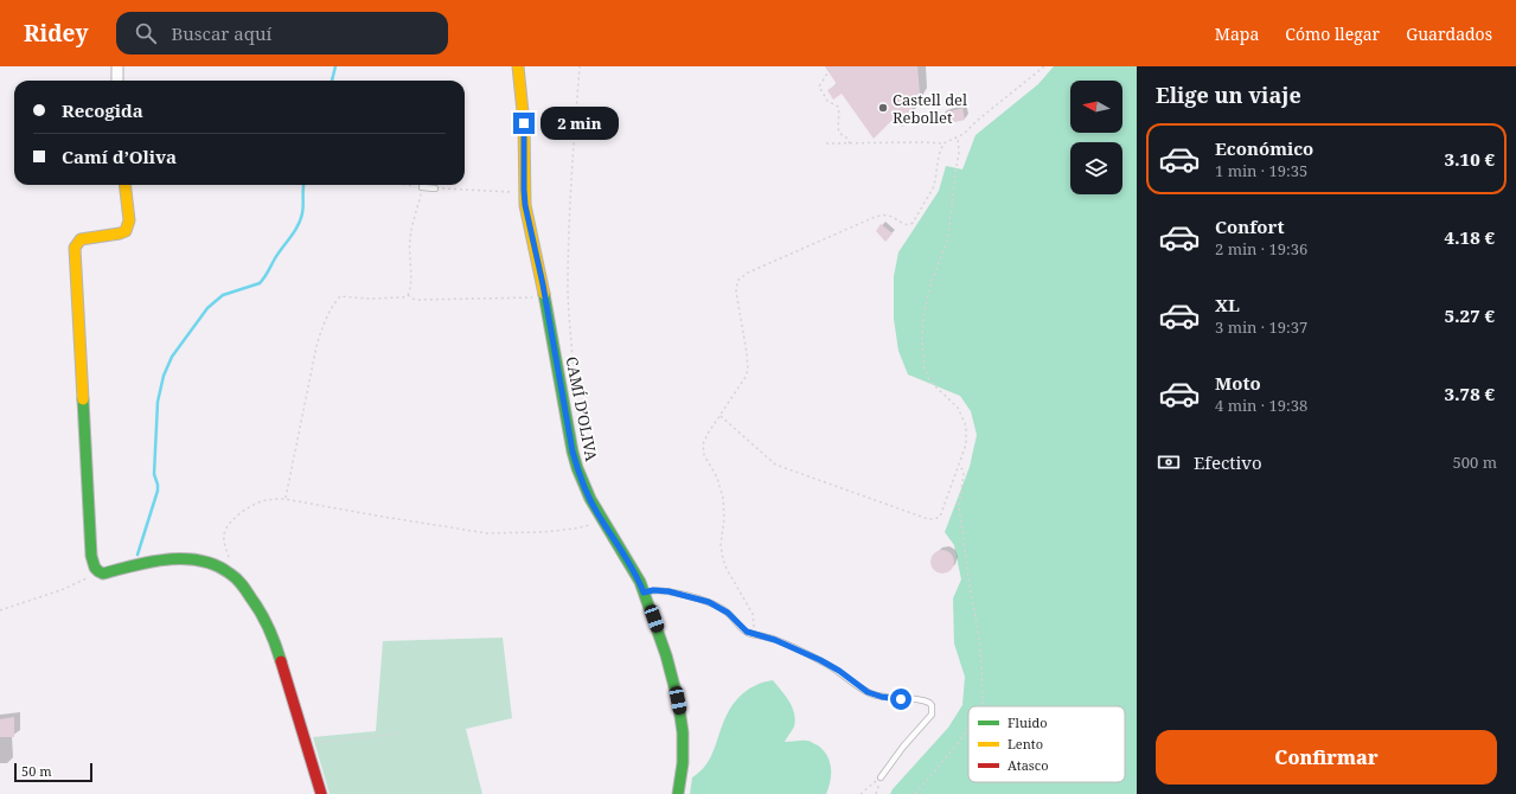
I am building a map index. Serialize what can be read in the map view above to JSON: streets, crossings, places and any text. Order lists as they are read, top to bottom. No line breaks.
{"streets":{"street":["CAMÍ D’OLIVA"]},"places":["Castell del Rebollet"],"legend":["Fluido","Lento","Atasco"],"scale_bar":"50 m","north":"left","page":{"header":"Ridey","search":"Buscar aquí","nav":["Mapa","Cómo llegar","Guardados"],"heading":"Elige un viaje","banner":["Recogida","Camí d’Oliva"],"bubble":"2 min","list":[{"name":"Económico","note":"1 min · 19:35","value":"3.10 €"},{"name":"Confort","note":"2 min · 19:36","value":"4.18 €"},{"name":"XL","note":"3 min · 19:37","value":"5.27 €"},{"name":"Moto","note":"4 min · 19:38","value":"3.78 €"}],"pay":["Efectivo","500 m"],"buttons":"Confirmar","scale":"50 m"}}
